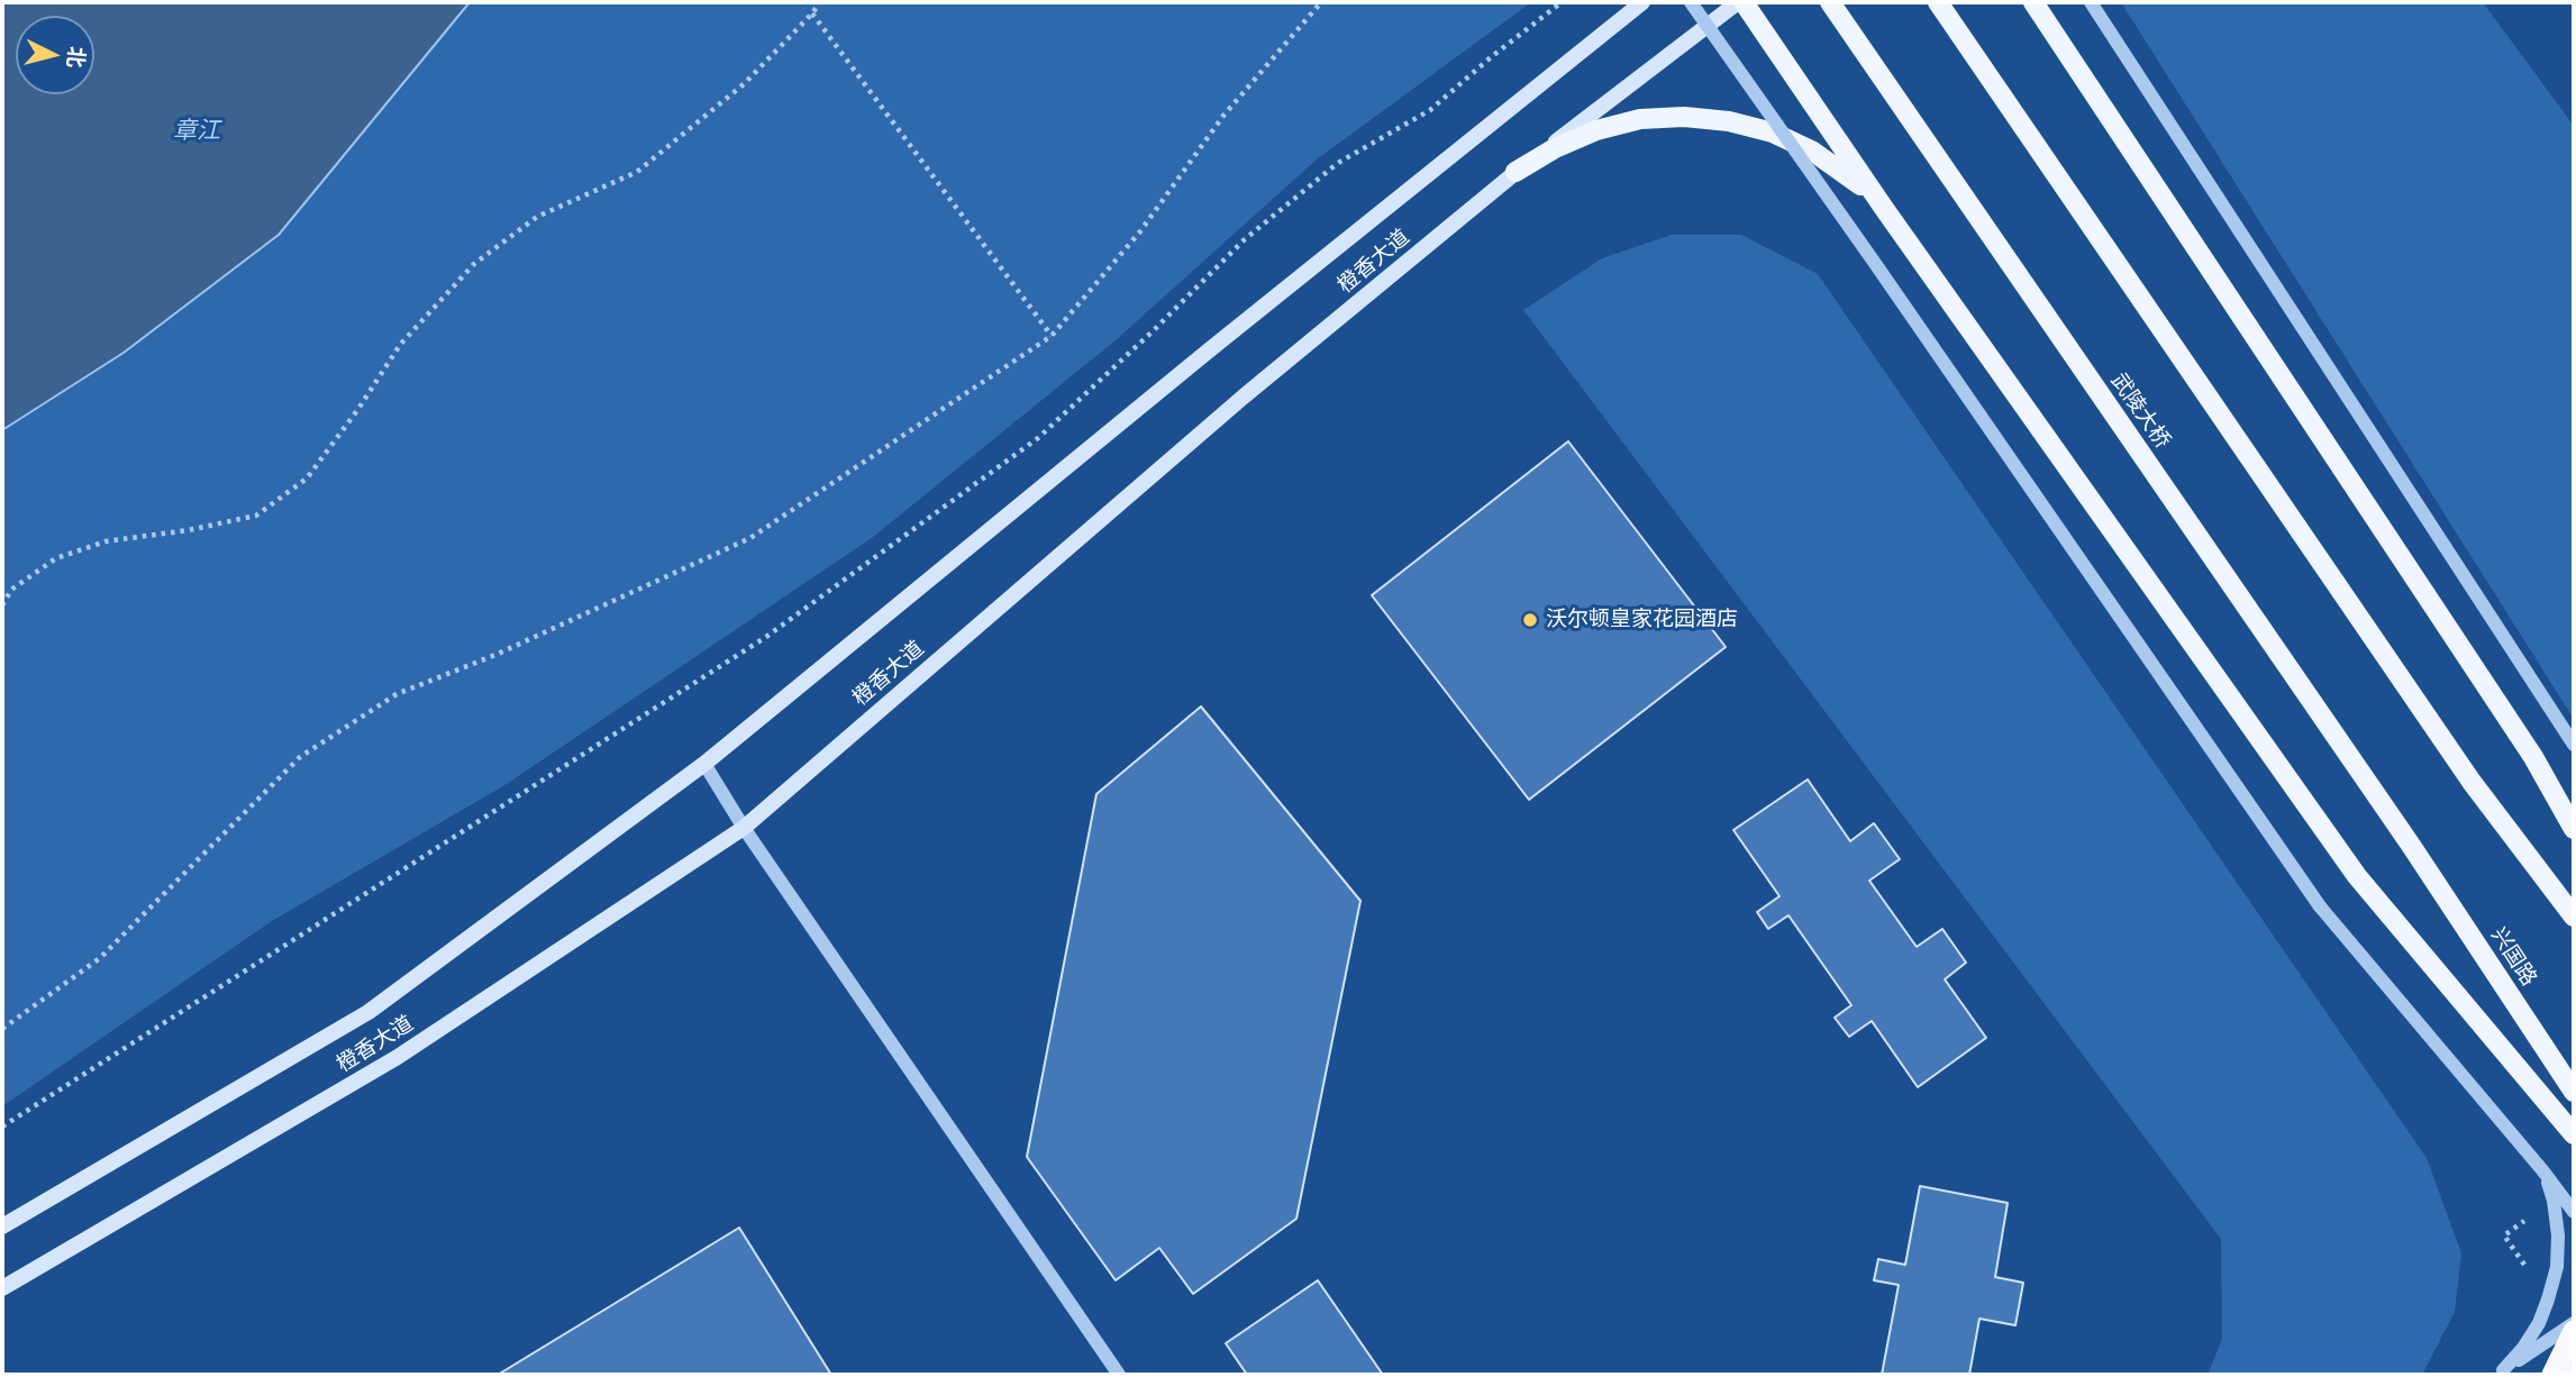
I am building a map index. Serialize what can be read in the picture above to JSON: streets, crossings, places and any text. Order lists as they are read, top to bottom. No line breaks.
{"streets":{"main road":["橙香大道","武陵大桥","兴国路"]},"crossings":[["武陵大桥","兴国路"]],"water":["章江"],"places":["沃尔顿皇家花园酒店"],"north":"right"}
